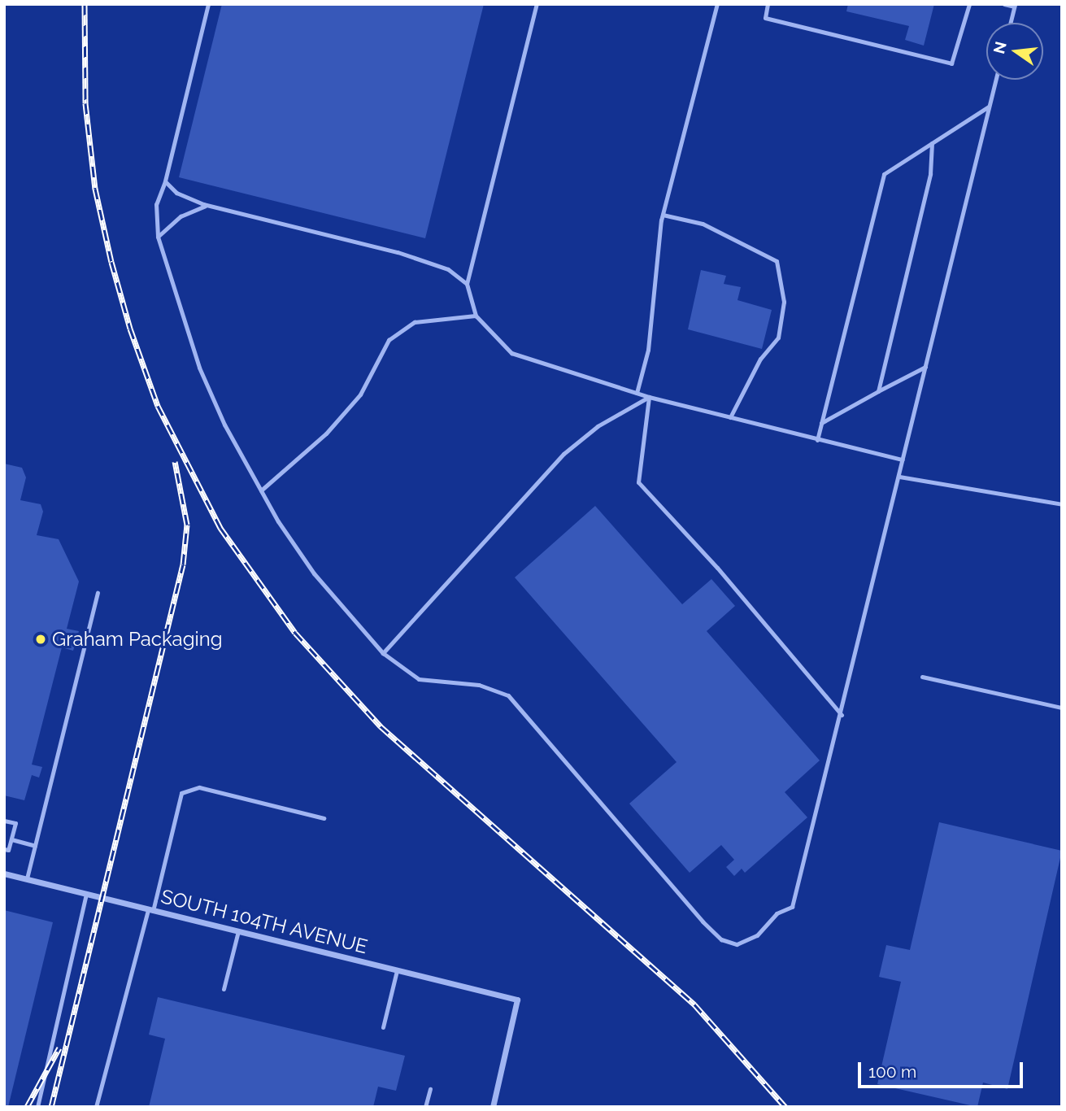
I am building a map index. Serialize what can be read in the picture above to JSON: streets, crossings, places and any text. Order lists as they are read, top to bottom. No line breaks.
{"streets":{"street":["SOUTH 104TH AVENUE"]},"places":["Graham Packaging"],"scale_bar":"100 m","north":"left"}
